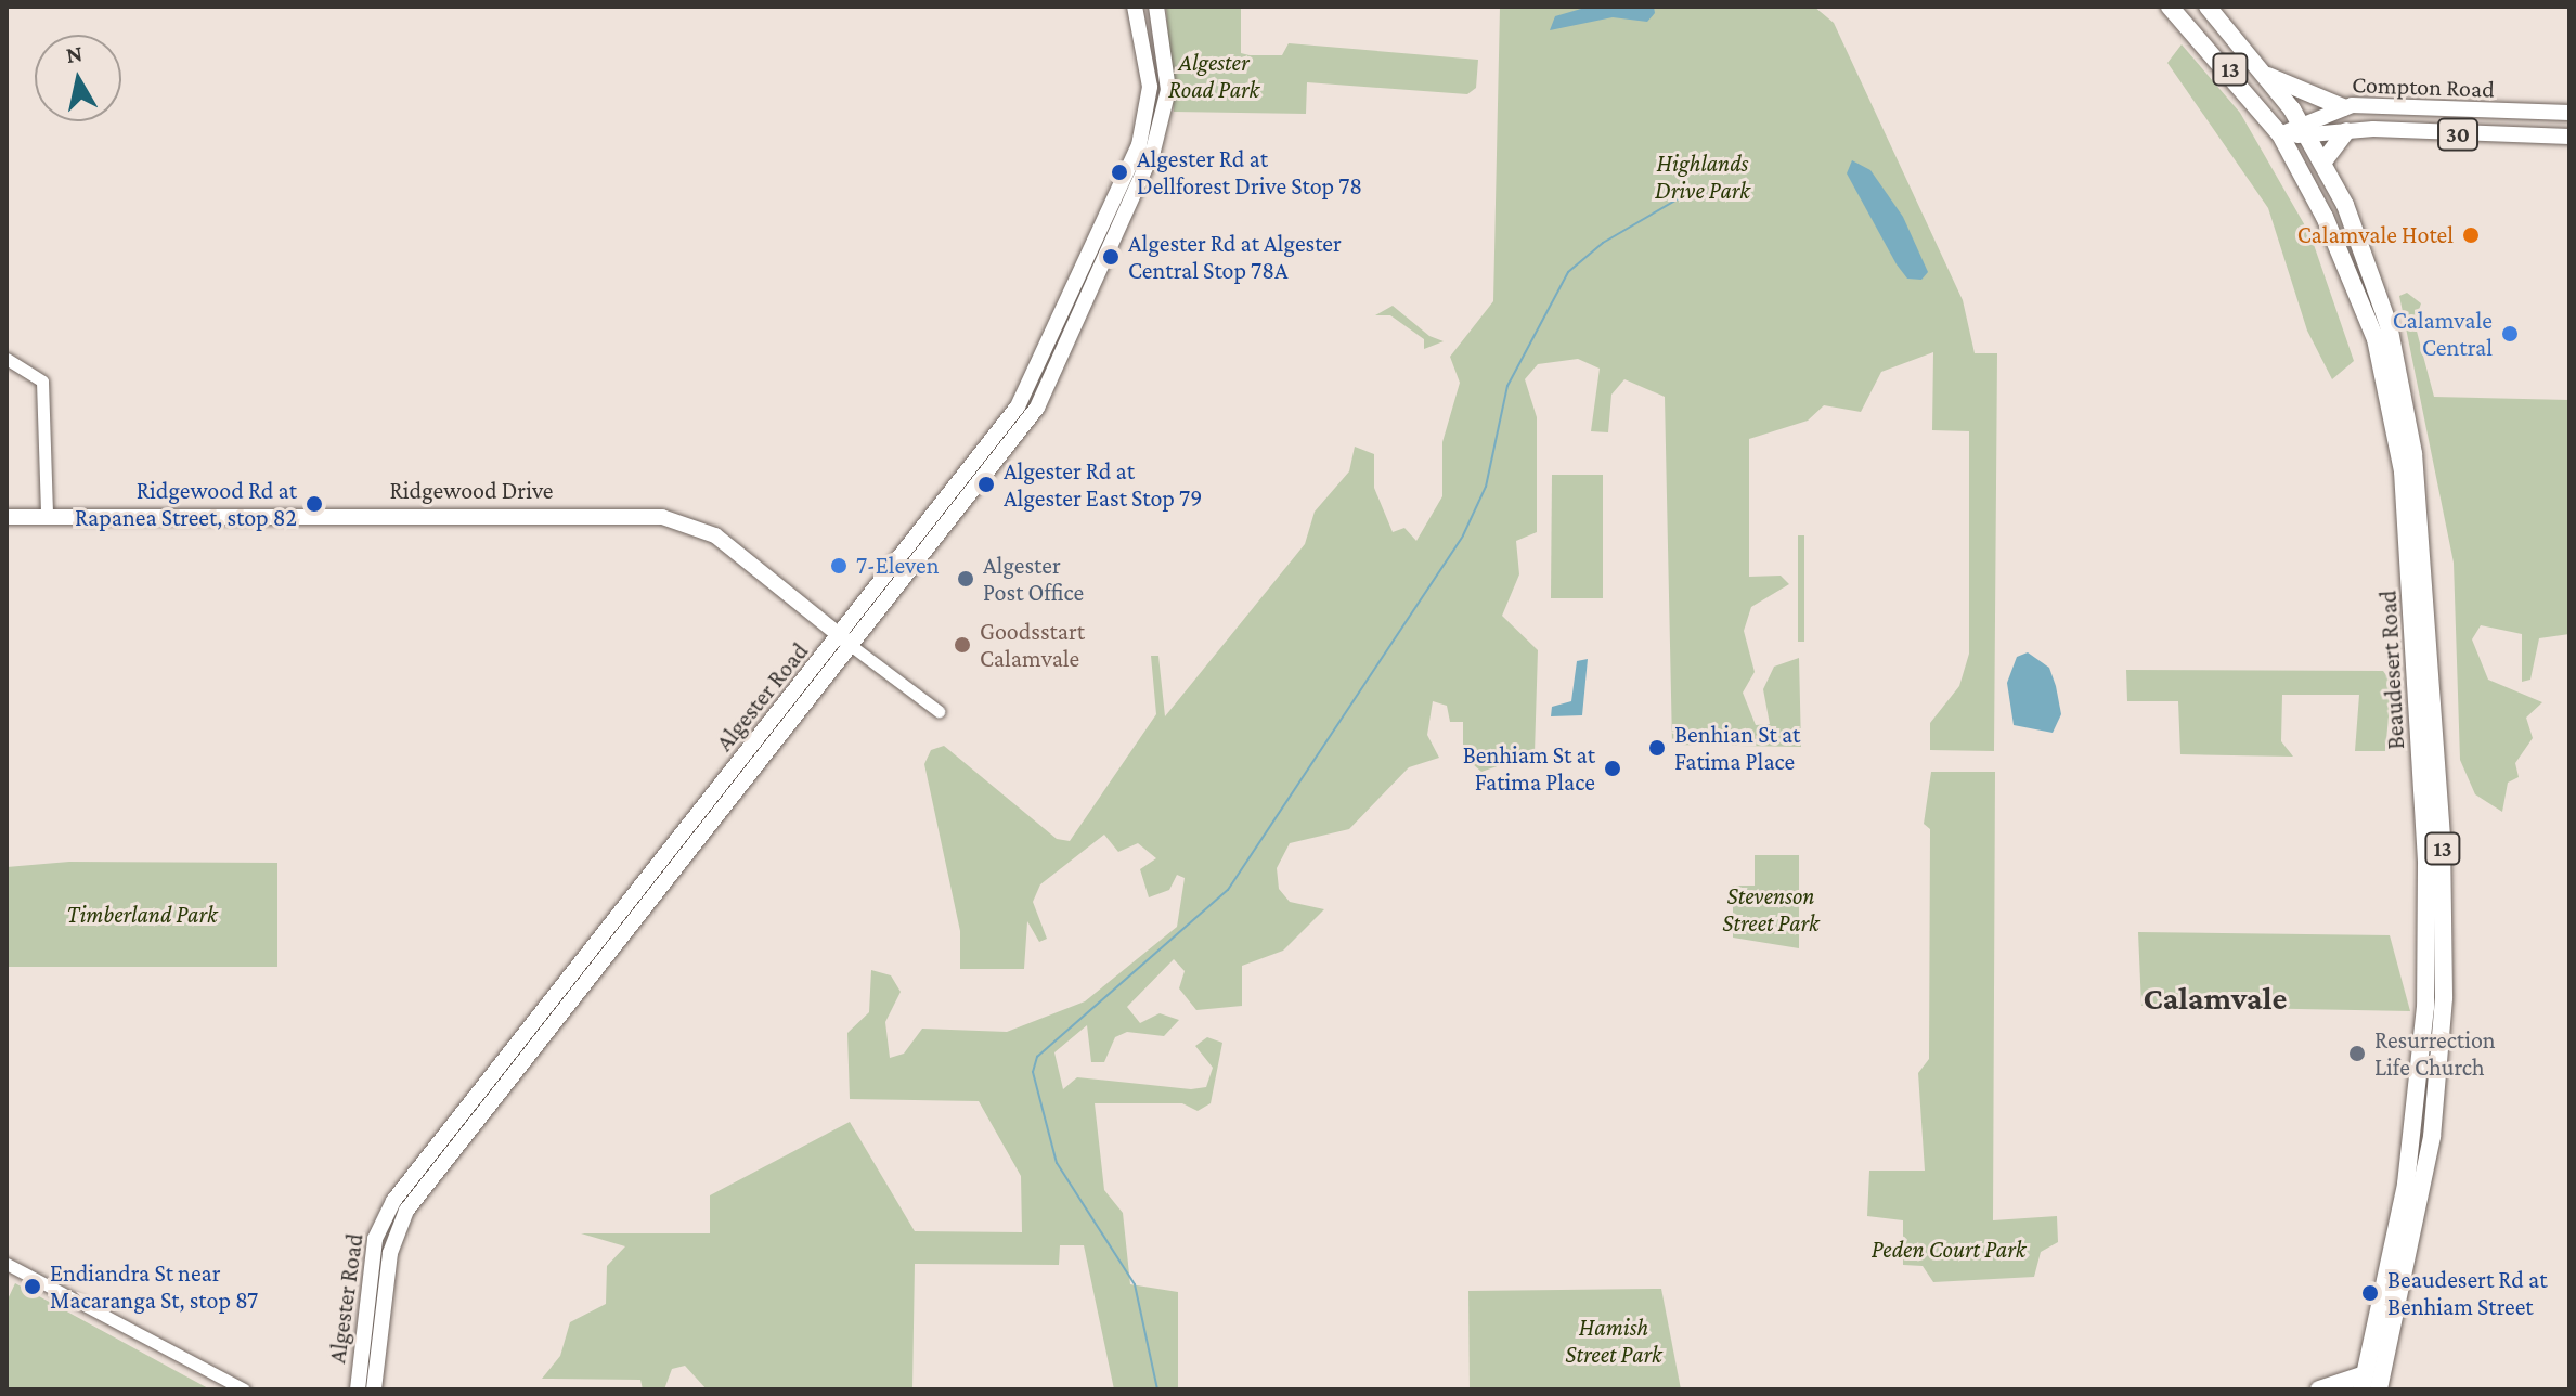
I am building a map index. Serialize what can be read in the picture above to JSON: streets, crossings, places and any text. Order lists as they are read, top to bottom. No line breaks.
{"streets":{"highway":["13","30","Beaudesert Road"],"main road":["Compton Road","Ridgewood Drive","Algester Road"]},"crossings":[["Compton Road","30"],["Compton Road","Beaudesert Road"],["30","Beaudesert Road"],["Ridgewood Drive","Algester Road"]],"districts":["Calamvale"],"parks":["Algester Road Park","Highlands Drive Park","Stevenson Street Park","Timberland Park","Peden Court Park","Hamish Street Park"],"places":["Algester Rd at Dellforest Drive Stop 78","Calamvale Hotel","Algester Rd at Algester Central Stop 78A","Calamvale Central","Algester Rd at Algester East Stop 79","Ridgewood Rd at Rapanea Street, stop 82","7-Eleven","Algester Post Office","Goodsstart Calamvale","Benhian St at Fatima Place","Benhiam St at Fatima Place","Resurrection Life Church","Endiandra St near Macaranga St, stop 87","Beaudesert Rd at Benhiam Street"],"north":"top"}
